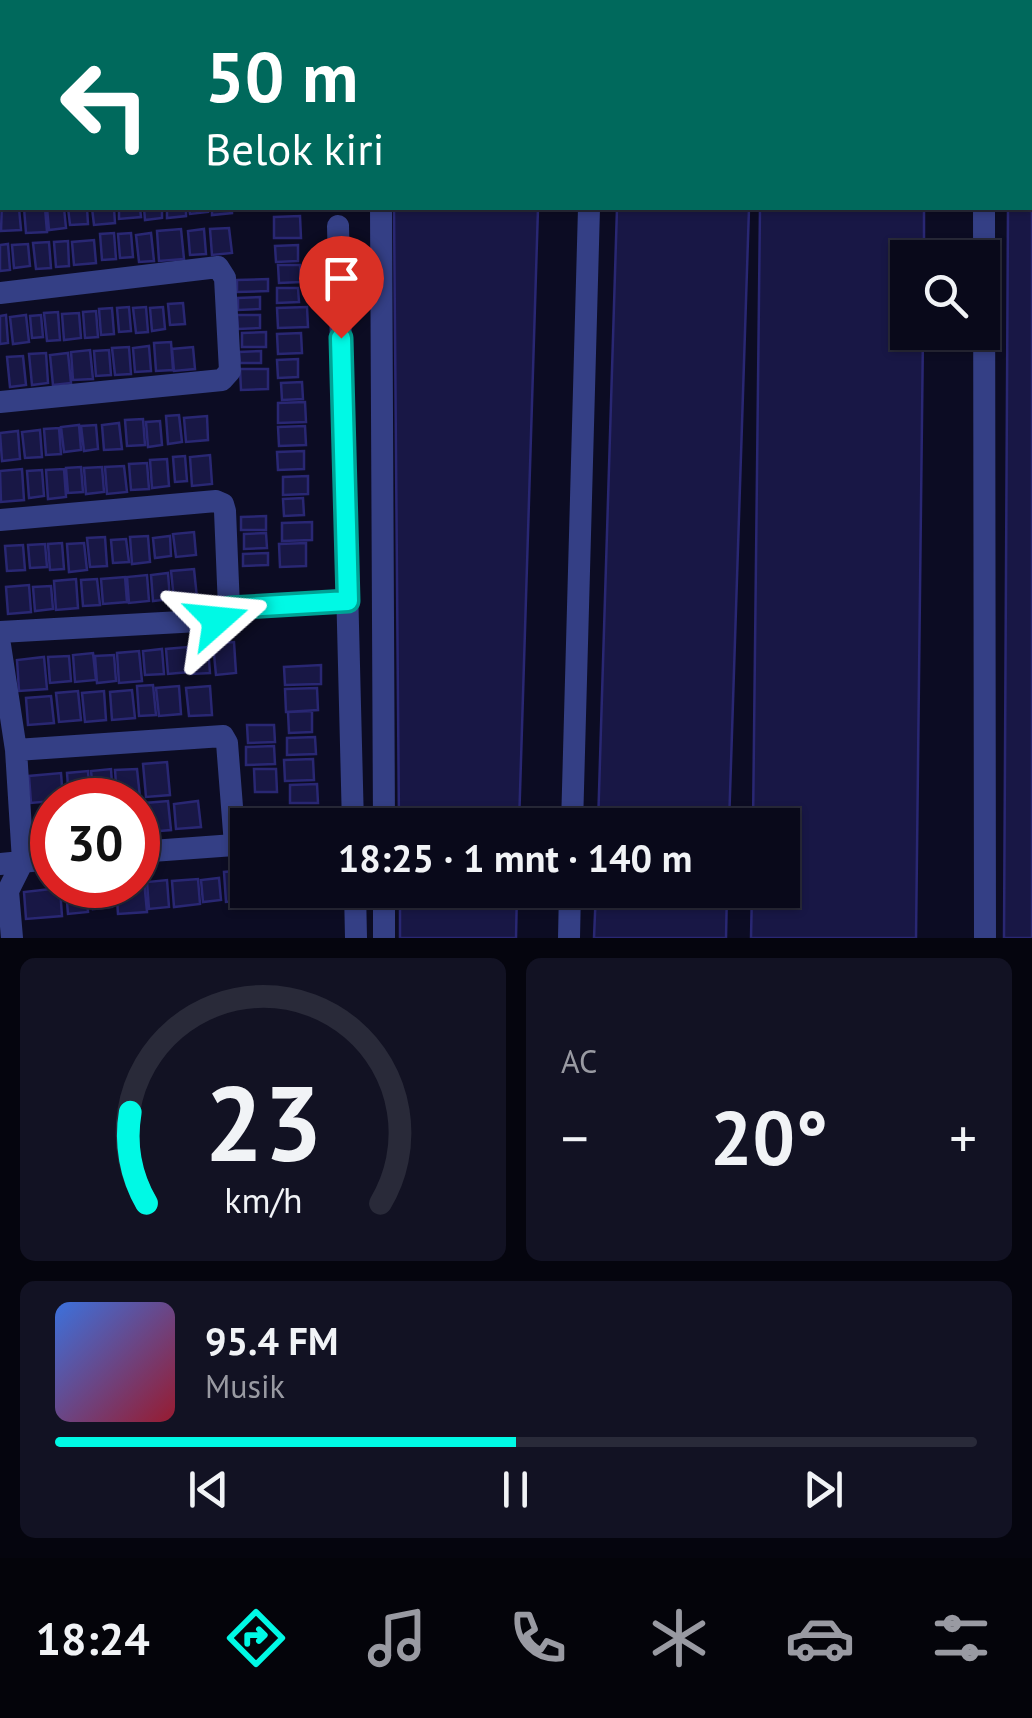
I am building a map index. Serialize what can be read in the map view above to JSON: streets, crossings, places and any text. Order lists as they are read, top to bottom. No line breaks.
{"page":{"turn":["50 m","Belok kiri"],"limit":"30","trip":"18:25 · 1 mnt · 140 m","tile":"AC","heat":["−","20°","+"],"song":["95.4 FM","Musik"],"tabs":"18:24","gauge":["23","km/h"]}}
